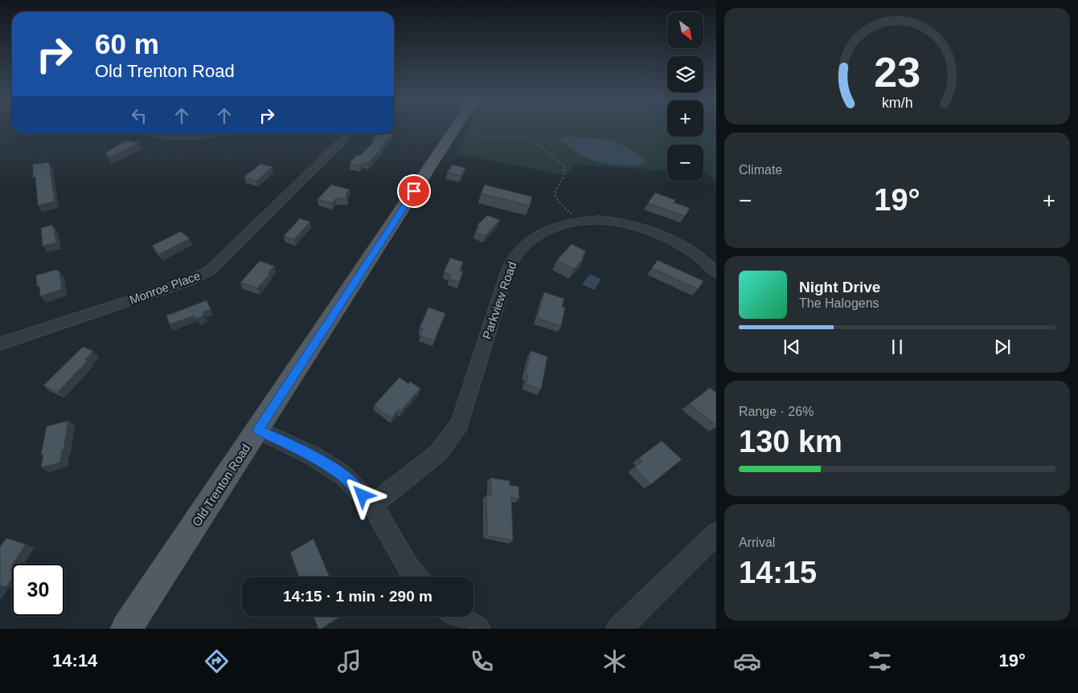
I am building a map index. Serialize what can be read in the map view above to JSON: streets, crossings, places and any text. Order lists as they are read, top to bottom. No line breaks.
{"streets":{"main road":["Old Trenton Road"],"street":["Monroe Place","Parkview Road"]},"north":"bottom right","page":{"map_buttons":["+","−"],"turn":["60 m","Old Trenton Road"],"tile":["Climate",["Range · 26%","130 km"],["Arrival","14:15"]],"heat":["−","19°","+"],"song":["Night Drive","The Halogens"],"limit":"30","trip":"14:15 · 1 min · 290 m","tabs":["14:14","19°"],"gauge":["23","km/h"]}}
